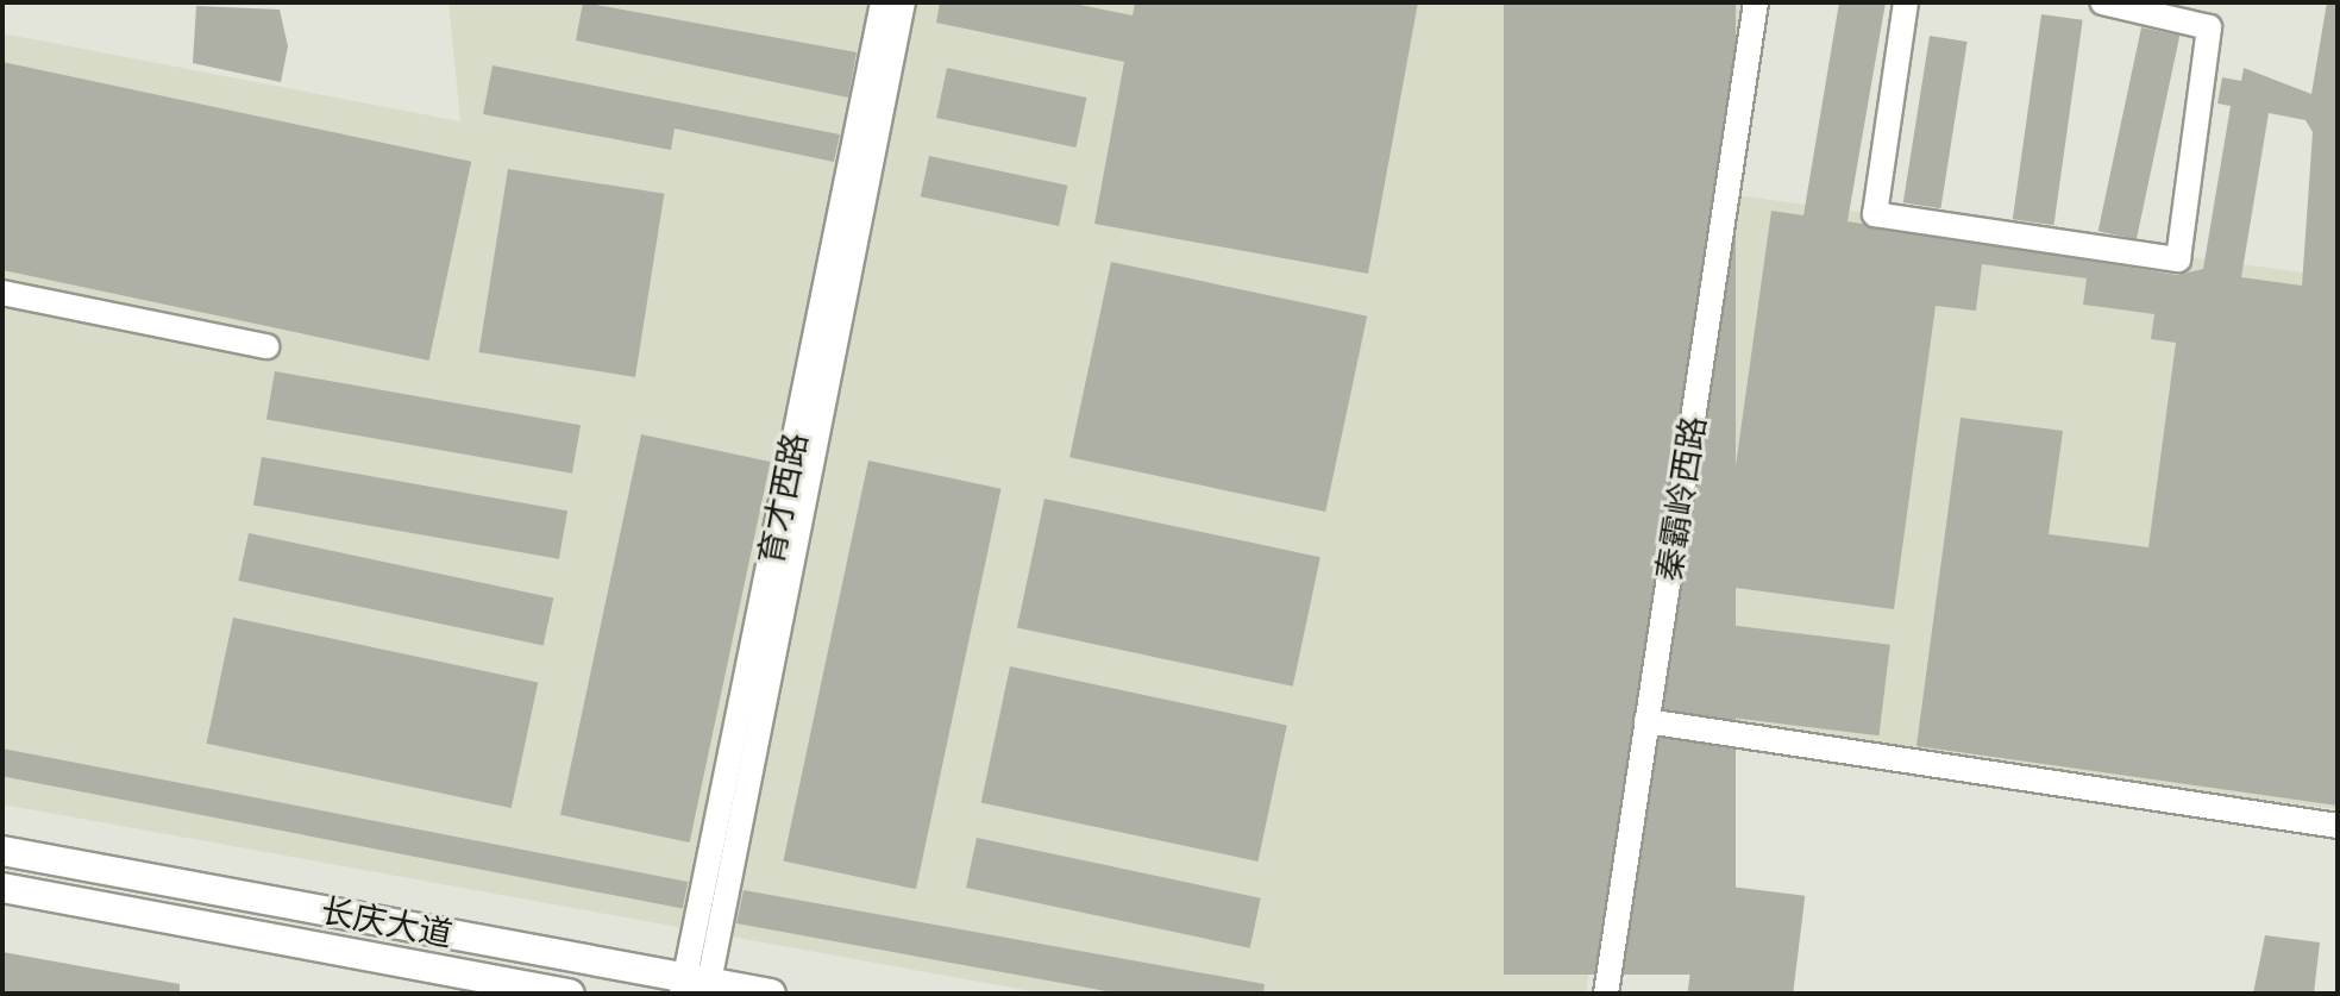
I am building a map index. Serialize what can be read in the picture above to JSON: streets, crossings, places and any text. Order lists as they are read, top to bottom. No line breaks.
{"streets":{"main road":["长庆大道"],"street":["育才西路","秦霸岭西路"]},"crossings":[["育才西路","长庆大道"]]}
